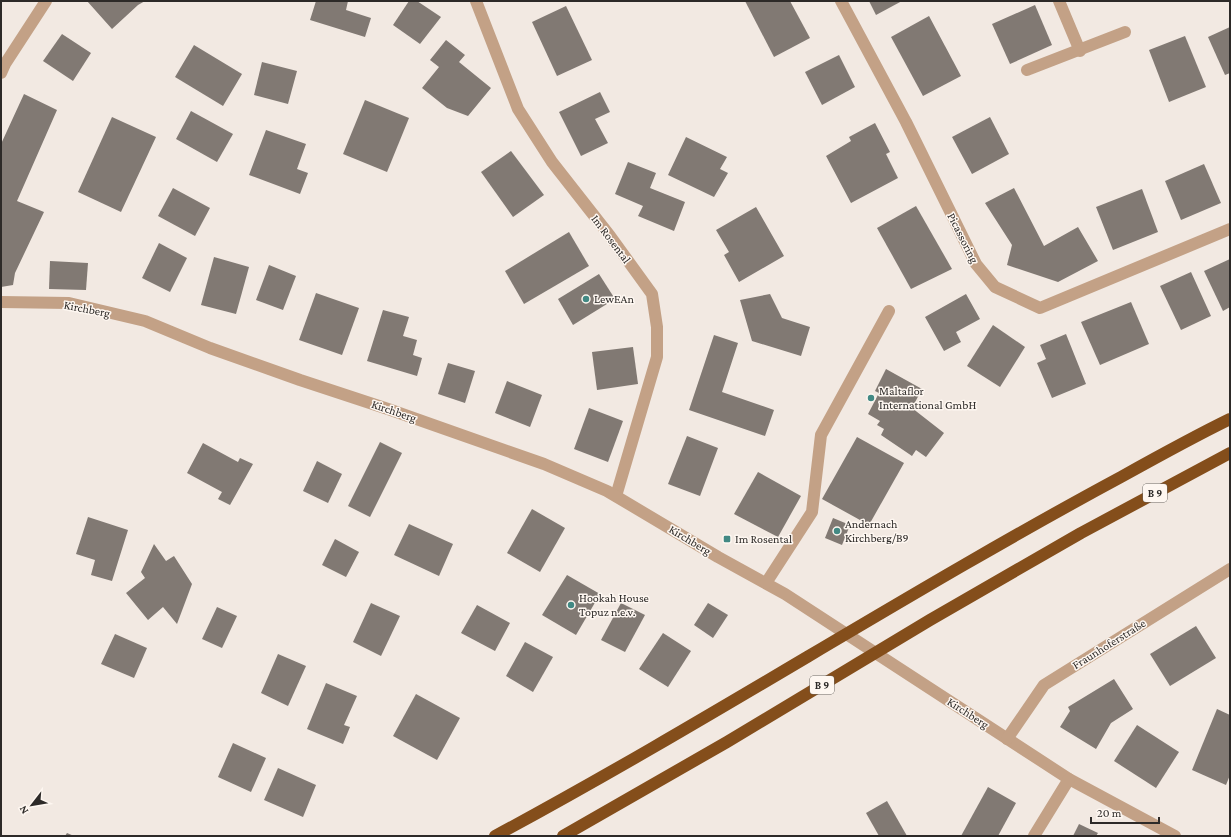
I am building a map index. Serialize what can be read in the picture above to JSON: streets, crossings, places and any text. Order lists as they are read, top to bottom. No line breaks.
{"streets":{"highway":["B 9"],"street":["Picassoring","Im Rosental","Kirchberg","Fraunhoferstraße"]},"crossings":[["Im Rosental","Kirchberg"],["Kirchberg","Fraunhoferstraße"]],"places":{"other":["LewEAn","Maltaflor International GmbH","Andernach Kirchberg/B9","Hookah House Topuz n.e.v."],"transit":["Im Rosental"]},"scale_bar":"20 m","north":"bottom left"}
